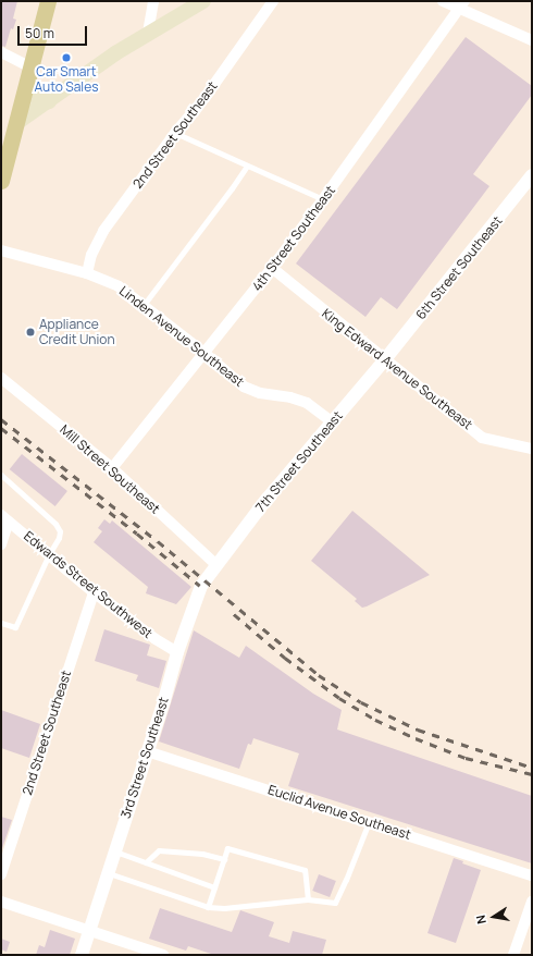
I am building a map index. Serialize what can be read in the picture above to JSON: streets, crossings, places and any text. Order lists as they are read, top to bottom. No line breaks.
{"streets":{"street":["2nd Street Southeast","4th Street Southeast","6th Street Southeast","Linden Avenue Southeast","King Edward Avenue Southeast","7th Street Southeast","Mill Street Southeast","Edwards Street Southwest","3rd Street Southeast","Euclid Avenue Southeast"]},"crossings":[["2nd Street Southeast","Linden Avenue Southeast"],["2nd Street Southeast","Edwards Street Southwest"],["4th Street Southeast","Linden Avenue Southeast"],["4th Street Southeast","King Edward Avenue Southeast"],["4th Street Southeast","Mill Street Southeast"],["6th Street Southeast","King Edward Avenue Southeast"],["6th Street Southeast","7th Street Southeast"],["Linden Avenue Southeast","7th Street Southeast"],["King Edward Avenue Southeast","7th Street Southeast"],["7th Street Southeast","Mill Street Southeast"],["7th Street Southeast","3rd Street Southeast"],["Mill Street Southeast","3rd Street Southeast"],["Edwards Street Southwest","3rd Street Southeast"],["3rd Street Southeast","Euclid Avenue Southeast"]],"places":["Car Smart Auto Sales","Appliance Credit Union"],"scale_bar":"50 m","north":"left"}
